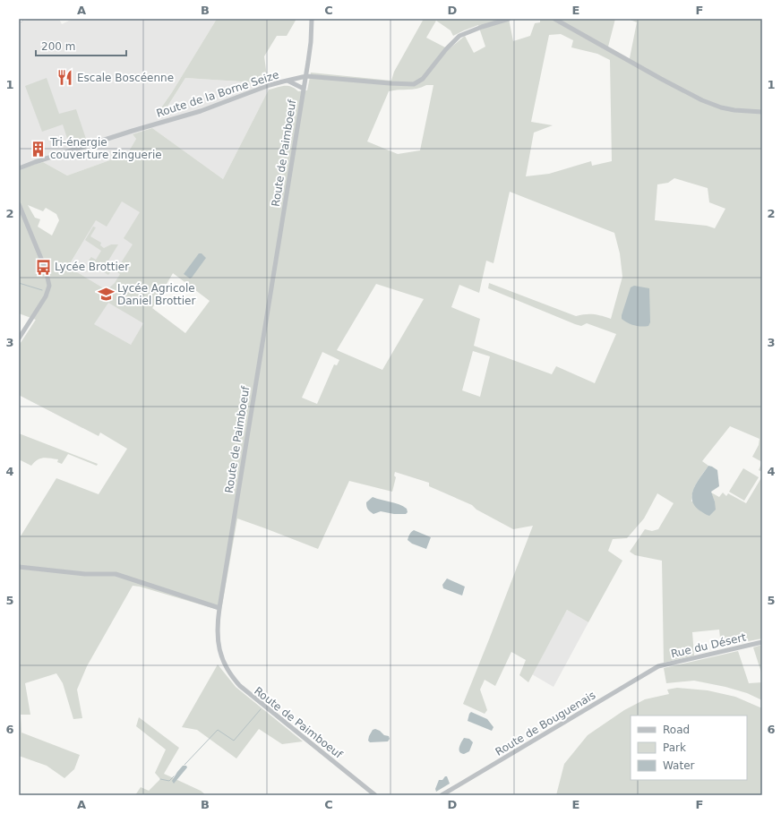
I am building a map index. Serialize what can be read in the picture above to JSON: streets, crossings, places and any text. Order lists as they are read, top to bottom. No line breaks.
{"streets":{"street":["Route de la Borne Seize","Route de Paimboeuf","Rue du Désert","Route de Bouguenais"]},"crossings":[["Route de la Borne Seize","Route de Paimboeuf"],["Rue du Désert","Route de Bouguenais"]],"places":{"restaurant":["Escale Boscéenne"],"building":["Tri-énergie couverture zinguerie"],"bus stop":["Lycée Brottier"],"school or university":["Lycée Agricole Daniel Brottier"]},"legend":["Road","Park","Water"],"scale_bar":"200 m","grid":{"columns":["A","B","C","D","E","F"],"rows":["1","2","3","4","5","6"]}}
